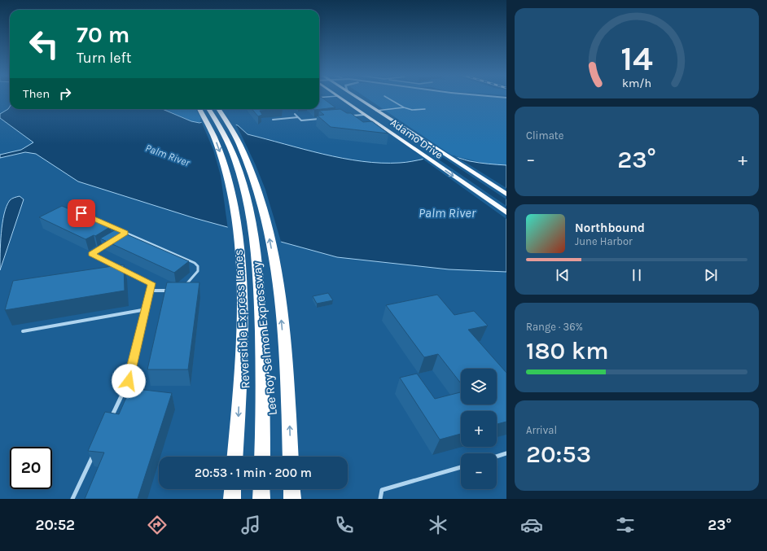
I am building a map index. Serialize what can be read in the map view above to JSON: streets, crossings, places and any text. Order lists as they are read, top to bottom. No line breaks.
{"streets":{"highway":["Reversible Express Lanes","Lee Roy Selmon Expressway"],"main road":["Adamo Drive"]},"water":["Palm River"],"page":{"turn":["70 m","Turn left"],"then":"Then","tile":["Climate",["Range · 36%","180 km"],["Arrival","20:53"]],"heat":["−","23°","+"],"song":["Northbound","June Harbor"],"map_buttons":["+","−"],"limit":"20","trip":"20:53 · 1 min · 200 m","tabs":["20:52","23°"],"gauge":["14","km/h"]}}
